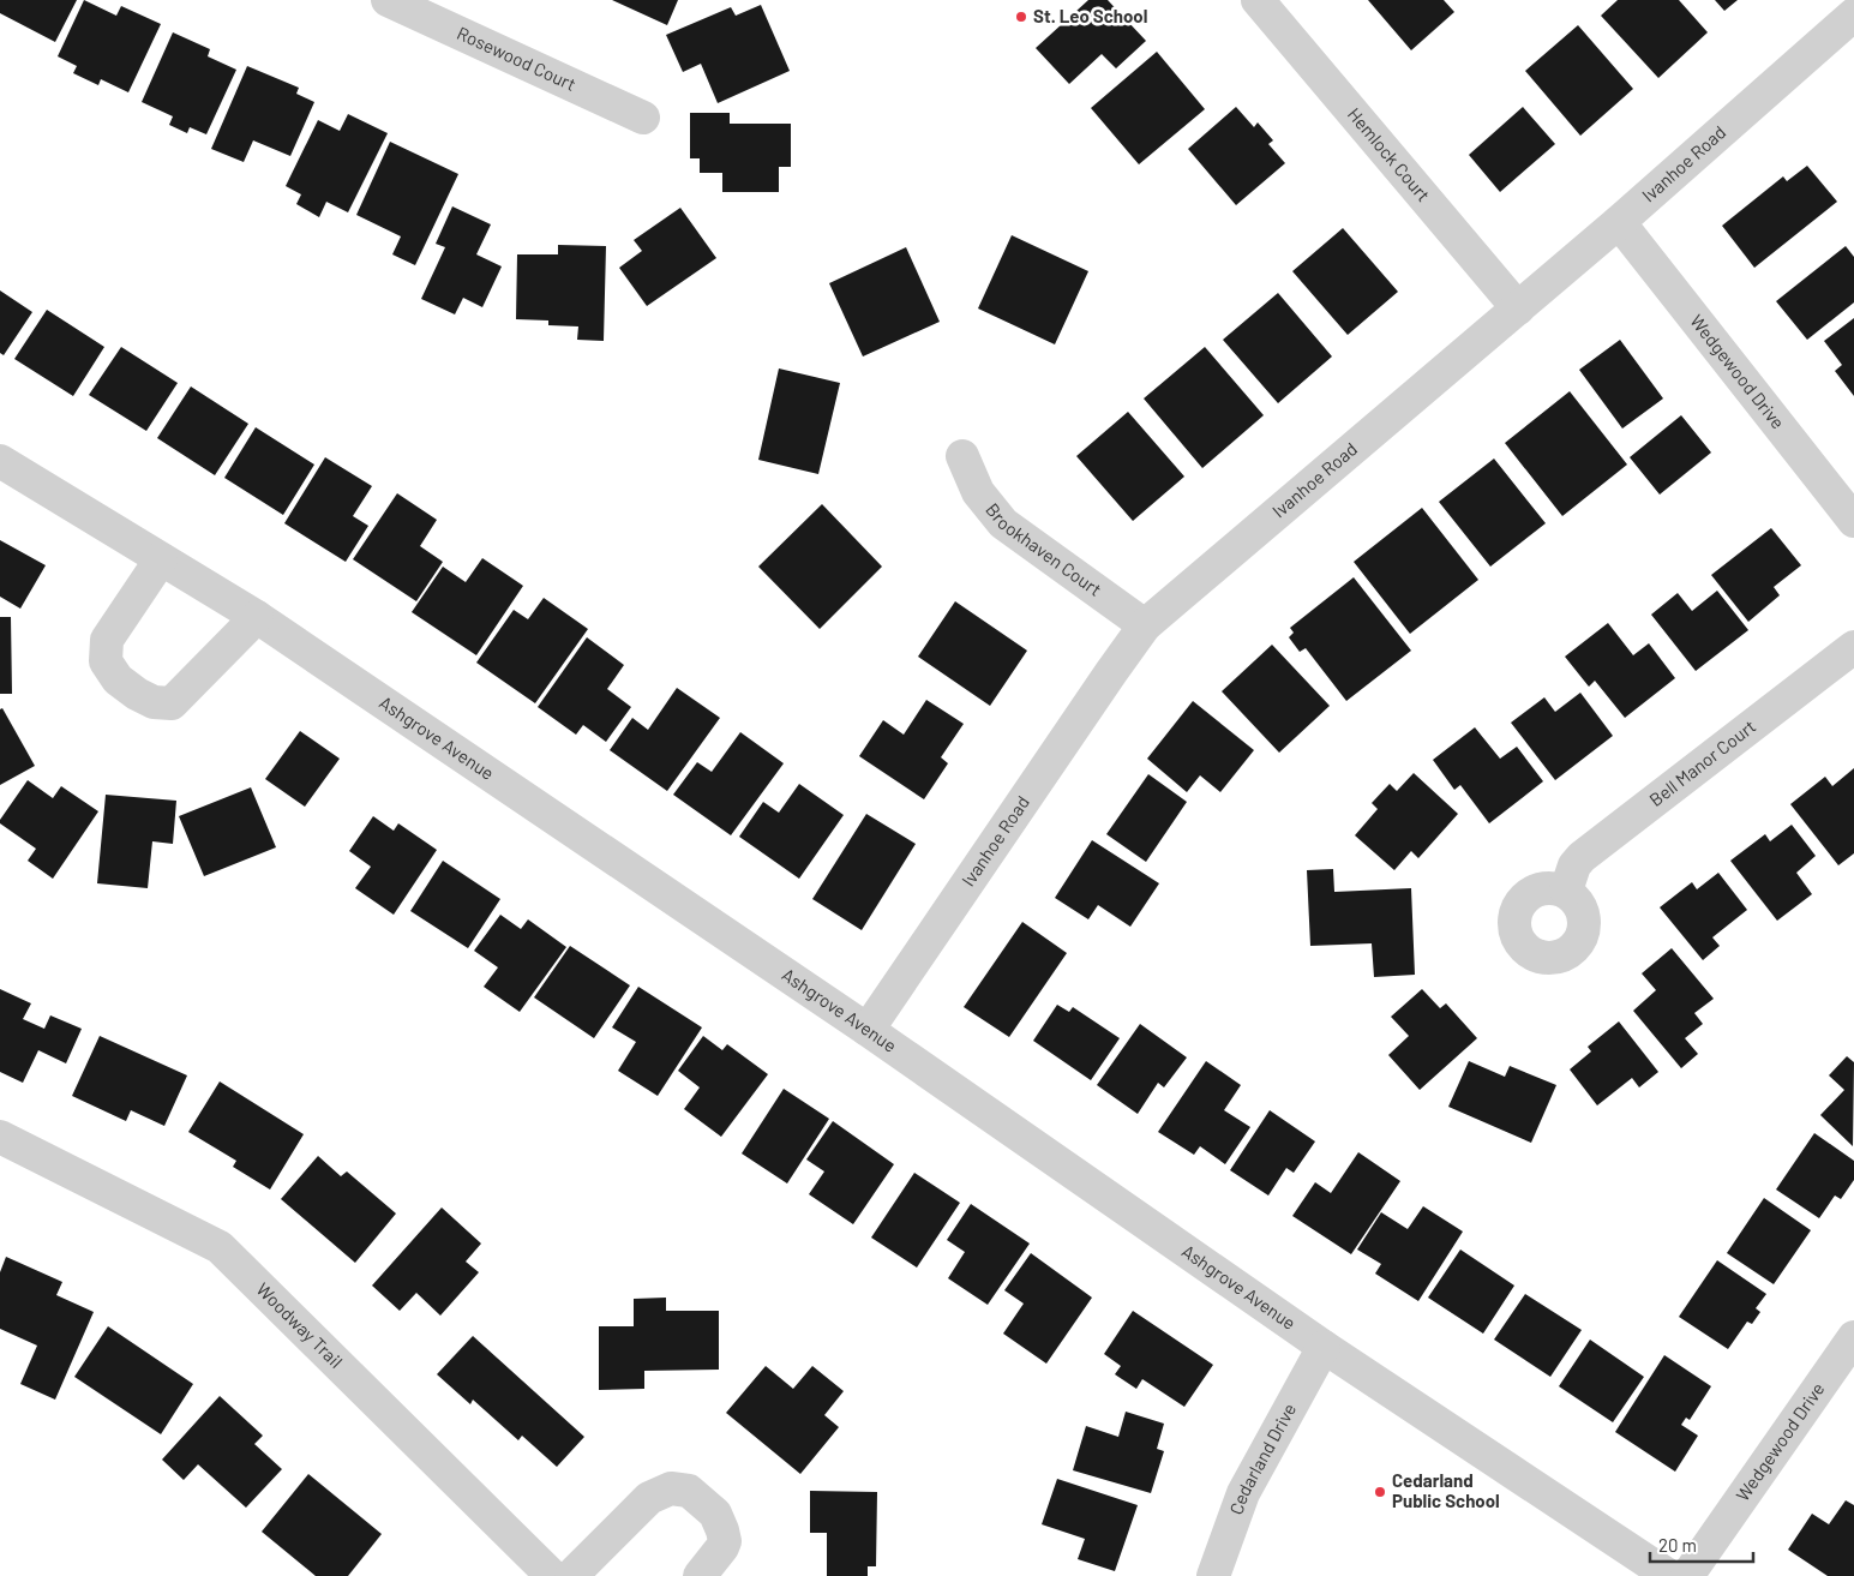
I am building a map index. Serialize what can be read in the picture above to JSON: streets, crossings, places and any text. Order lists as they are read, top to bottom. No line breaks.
{"streets":{"street":["Rosewood Court","Hemlock Court","Ivanhoe Road","Wedgewood Drive","Brookhaven Court","Ashgrove Avenue","Bell Manor Court","Woodway Trail","Cedarland Drive"]},"crossings":[["Hemlock Court","Ivanhoe Road"],["Ivanhoe Road","Wedgewood Drive"],["Ivanhoe Road","Brookhaven Court"],["Ivanhoe Road","Ashgrove Avenue"],["Ashgrove Avenue","Cedarland Drive"]],"places":["St. Leo School","Cedarland Public School"],"scale_bar":"20 m"}
